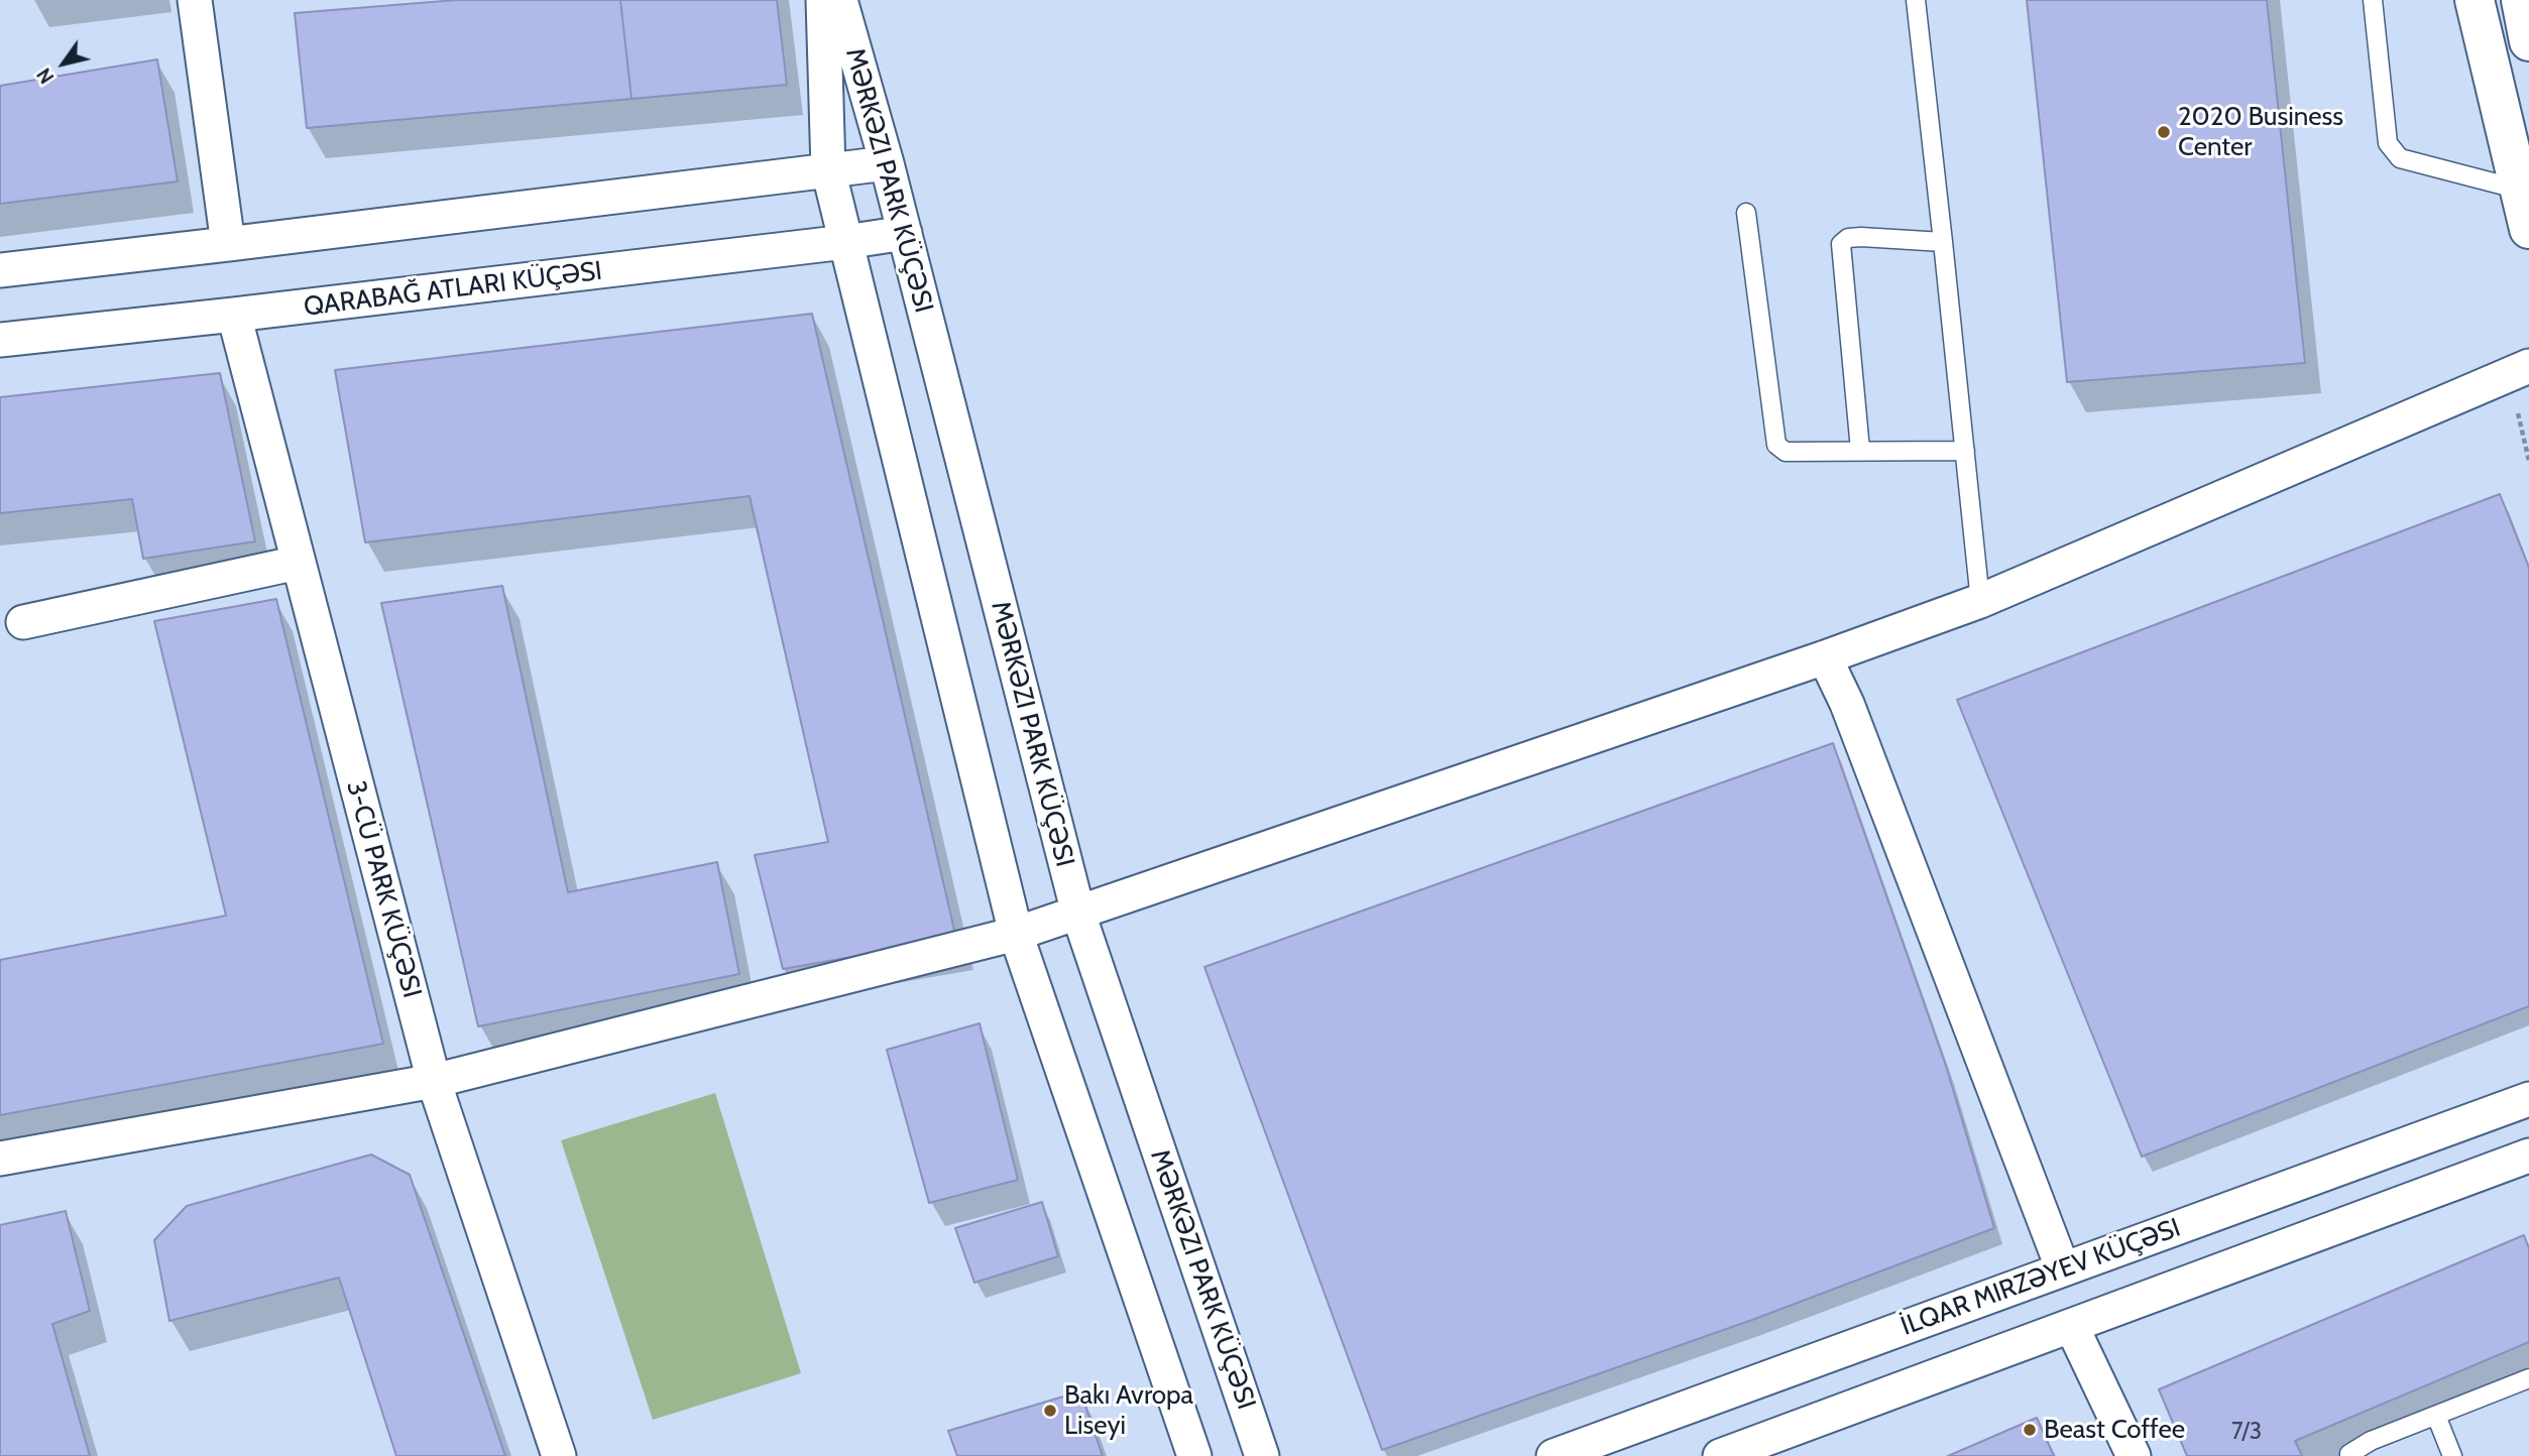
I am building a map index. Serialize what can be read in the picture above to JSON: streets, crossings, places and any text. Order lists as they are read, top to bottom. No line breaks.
{"streets":{"street":["MƏRKƏZI PARK KÜÇƏSI","3-CÜ PARK KÜÇƏSI","İLQAR MIRZƏYEV KÜÇƏSI"]},"places":["2020 Business Center","Bakı Avropa Liseyi","Beast Coffee"],"house_numbers":["7/3"],"north":"bottom left"}
